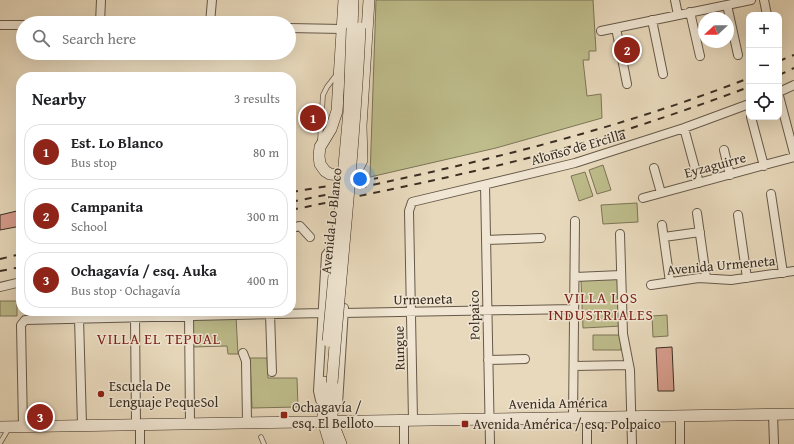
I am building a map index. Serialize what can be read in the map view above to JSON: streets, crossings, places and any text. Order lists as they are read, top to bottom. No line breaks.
{"streets":{"main road":["Avenida Lo Blanco","Avenida América"],"street":["Alonso de Ercilla","Eyzaguirre","Avenida Urmeneta","Urmeneta","Polpaico","Rungue"]},"crossings":[["Alonso de Ercilla","Polpaico"],["Alonso de Ercilla","Rungue"],["Avenida Lo Blanco","Avenida América"],["Urmeneta","Polpaico"],["Urmeneta","Rungue"],["Polpaico","Avenida América"],["Rungue","Avenida América"]],"districts":["VILLA LOS INDUSTRIALES","VILLA EL TEPUAL"],"places":{"other":["Escuela De Lenguaje PequeSol"],"transit":["Ochagavía / esq. El Belloto","Avenida América / esq. Polpaico"]},"north":"left","page":{"map_buttons":["+","−"],"search":"Search here","pins":["2","1","3"],"heading":["Nearby","3 results"],"list":[{"mark":"1","name":"Est. Lo Blanco","note":"Bus stop","value":"80 m"},{"mark":"2","name":"Campanita","note":"School","value":"300 m"},{"mark":"3","name":"Ochagavía / esq. Auka","note":"Bus stop · Ochagavía","value":"400 m"}]}}
